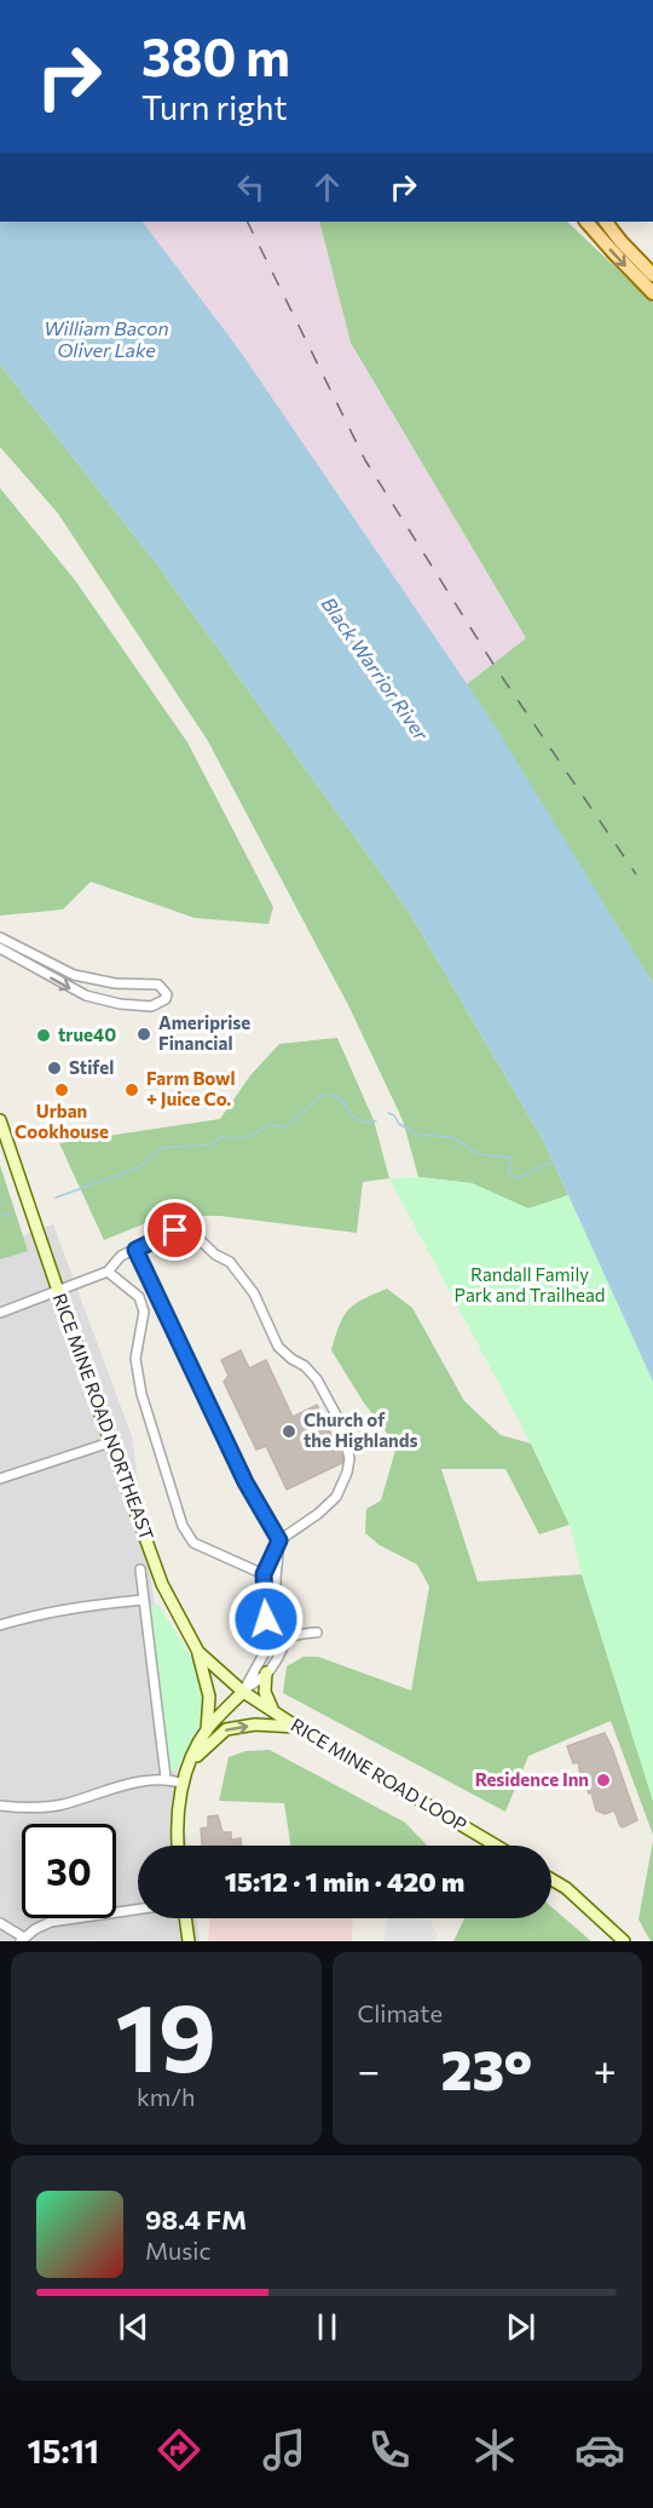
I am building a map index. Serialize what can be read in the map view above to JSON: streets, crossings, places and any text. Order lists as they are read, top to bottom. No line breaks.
{"streets":{"main road":["RICE MINE ROAD NORTHEAST","RICE MINE ROAD LOOP"]},"crossings":[["RICE MINE ROAD NORTHEAST","RICE MINE ROAD LOOP"]],"water":["William Bacon Oliver Lake","Black Warrior River"],"parks":["Randall Family Park and Trailhead"],"places":["Ameriprise Financial","true40","Stifel","Urban Cookhouse","Farm Bowl + Juice Co.","Church of the Highlands","Residence Inn"],"page":{"turn":["380 m","Turn right"],"limit":"30","trip":"15:12 · 1 min · 420 m","tile":[["19","km/h"],"Climate"],"heat":["−","23°","+"],"song":["98.4 FM","Music"],"tabs":"15:11"}}
